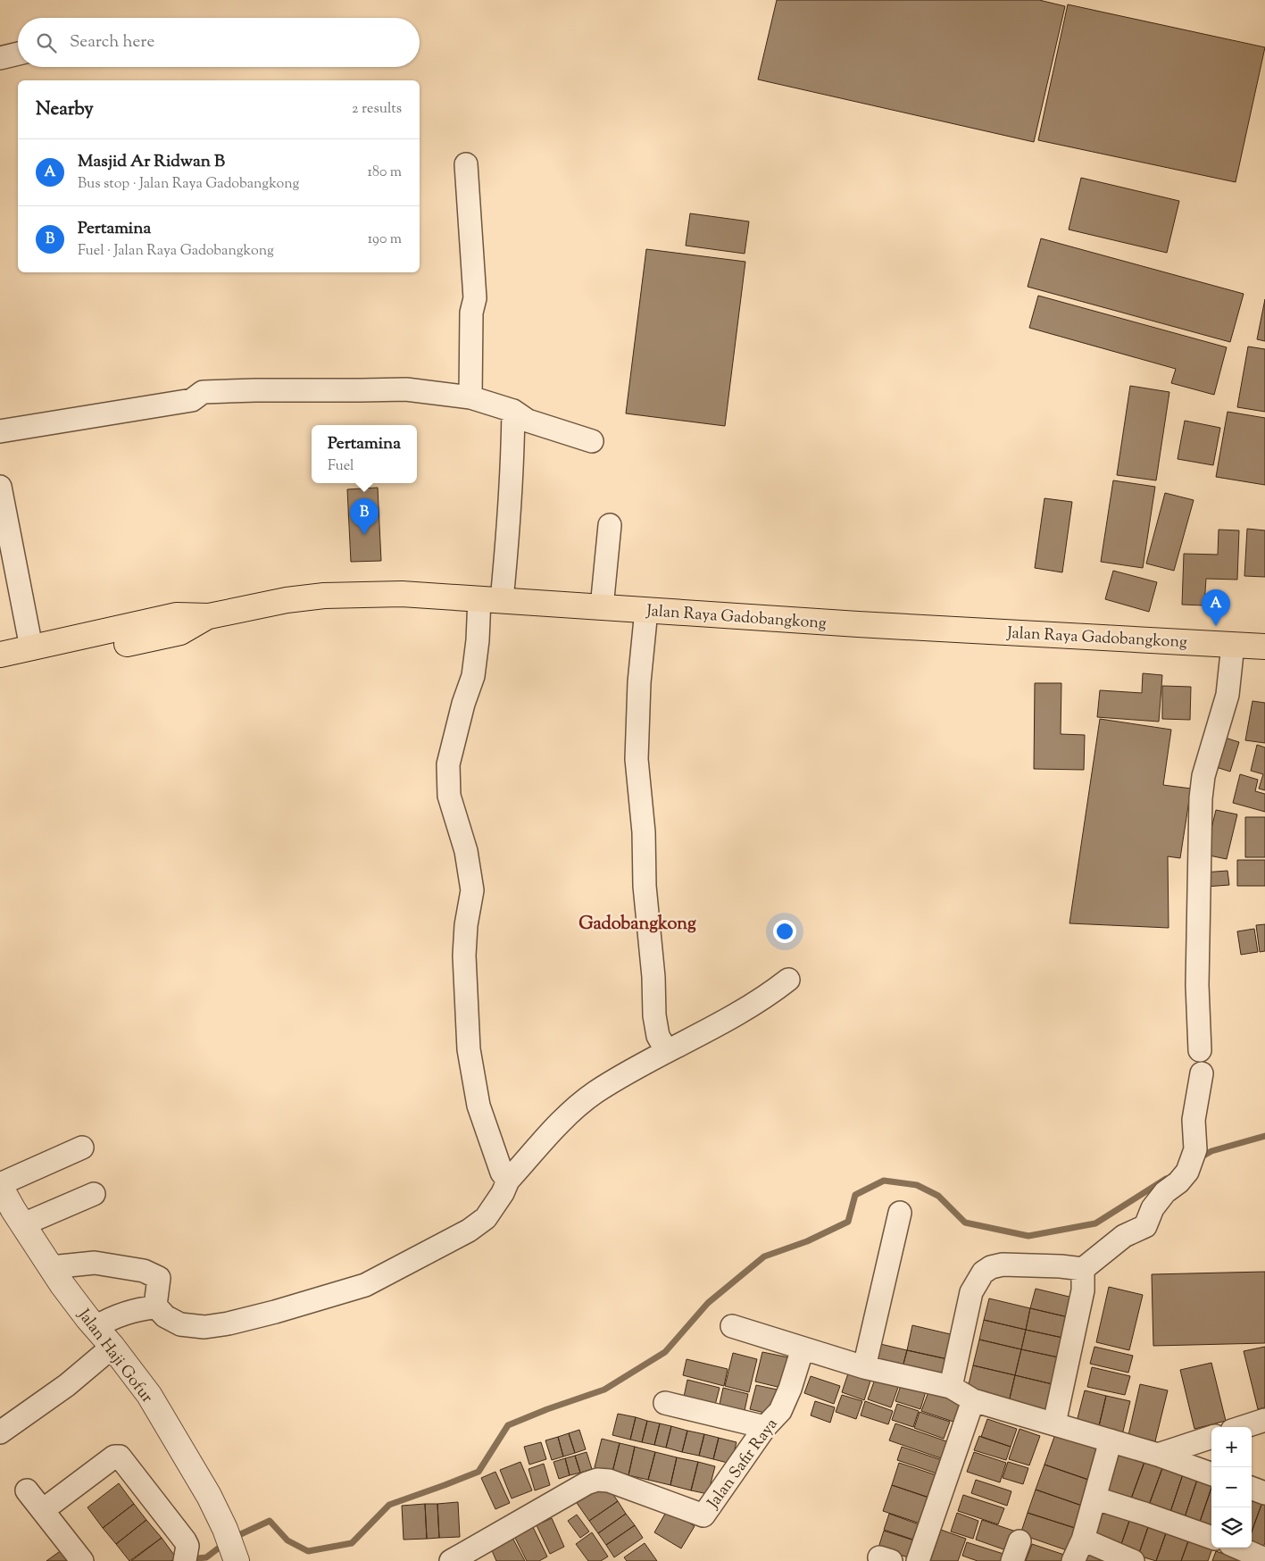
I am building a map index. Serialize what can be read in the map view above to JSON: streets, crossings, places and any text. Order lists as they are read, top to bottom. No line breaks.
{"streets":{"highway":["Jalan Raya Gadobangkong"],"street":["Jalan Haji Gofur","Jalan Safir Raya"]},"districts":["Gadobangkong"],"page":{"search":"Search here","heading":["Nearby","2 results"],"list":[{"mark":"A","name":"Masjid Ar Ridwan B","note":"Bus stop · Jalan Raya Gadobangkong","value":"180 m"},{"mark":"B","name":"Pertamina","note":"Fuel · Jalan Raya Gadobangkong","value":"190 m"}],"popup":["Pertamina","Fuel"],"pins":["B","A"],"map_buttons":["+","−"]}}
